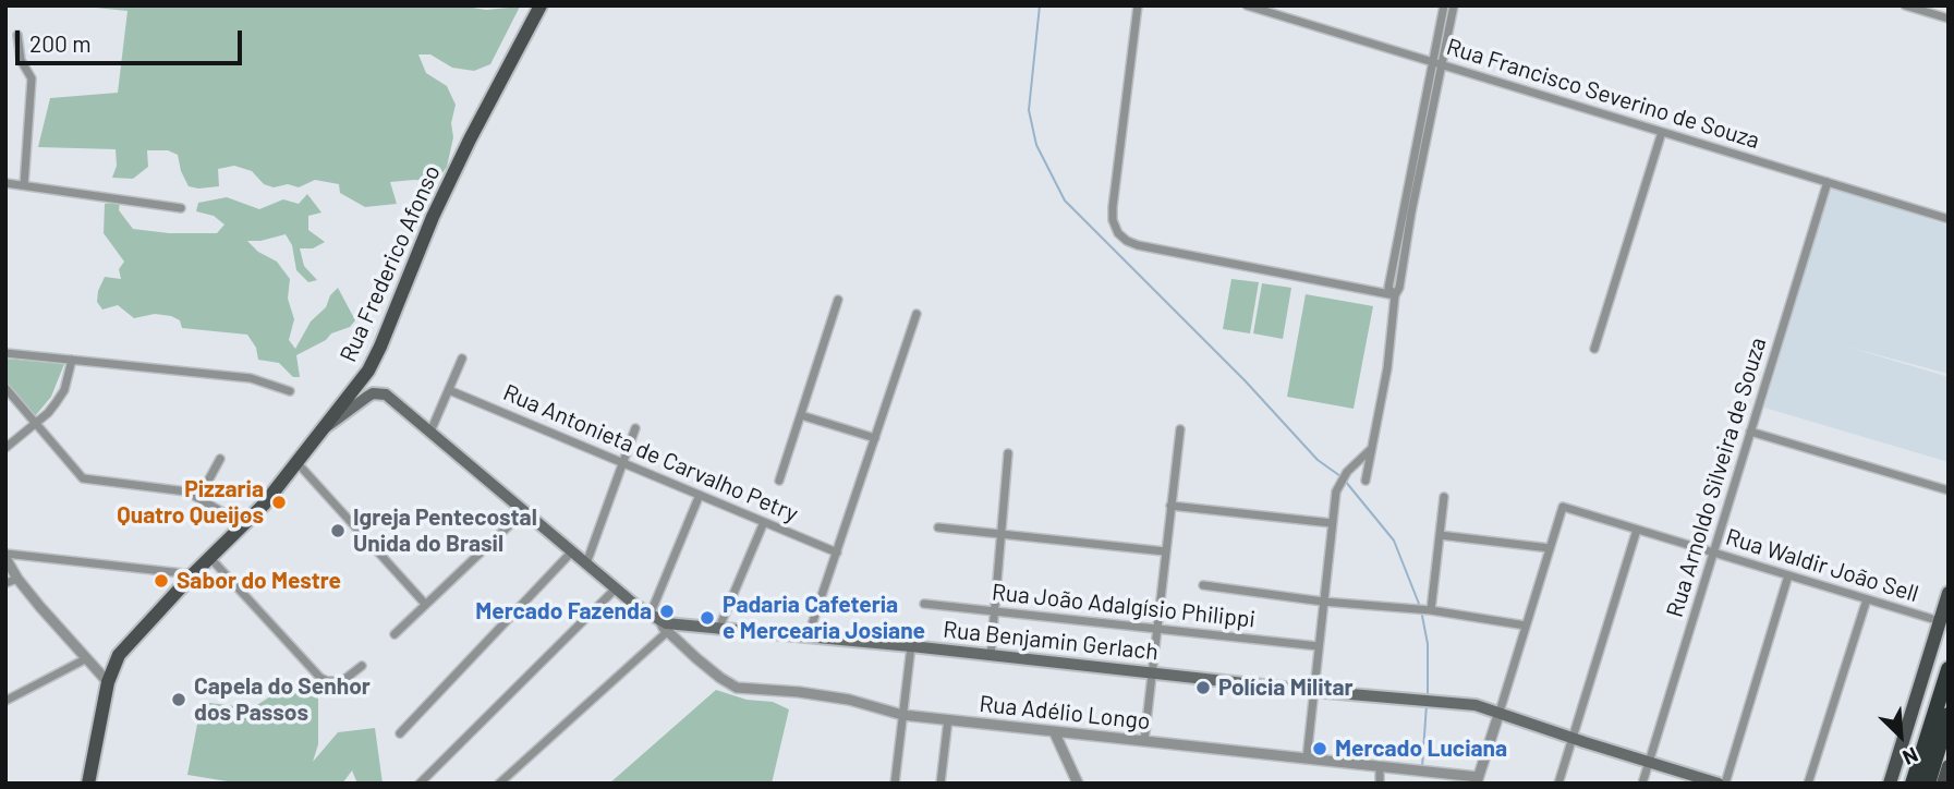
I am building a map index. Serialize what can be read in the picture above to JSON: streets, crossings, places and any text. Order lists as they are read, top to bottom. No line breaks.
{"streets":{"main road":["Rua Frederico Afonso","Rua Benjamin Gerlach"],"street":["Rua Francisco Severino de Souza","Rua Antonieta de Carvalho Petry","Rua Arnoldo Silveira de Souza","Rua Waldir João Sell","Rua João Adalgísio Philippi","Rua Adélio Longo"]},"crossings":[["Rua Francisco Severino de Souza","Rua Arnoldo Silveira de Souza"],["Rua Arnoldo Silveira de Souza","Rua Waldir João Sell"],["Rua Arnoldo Silveira de Souza","Rua Benjamin Gerlach"],["Rua Benjamin Gerlach","Rua Adélio Longo"]],"places":["Pizzaria Quatro Queijos","Igreja Pentecostal Unida do Brasil","Sabor do Mestre","Mercado Fazenda","Padaria Cafeteria e Mercearia Josiane","Polícia Militar","Capela do Senhor dos Passos","Mercado Luciana"],"scale_bar":"200 m","north":"bottom right"}
